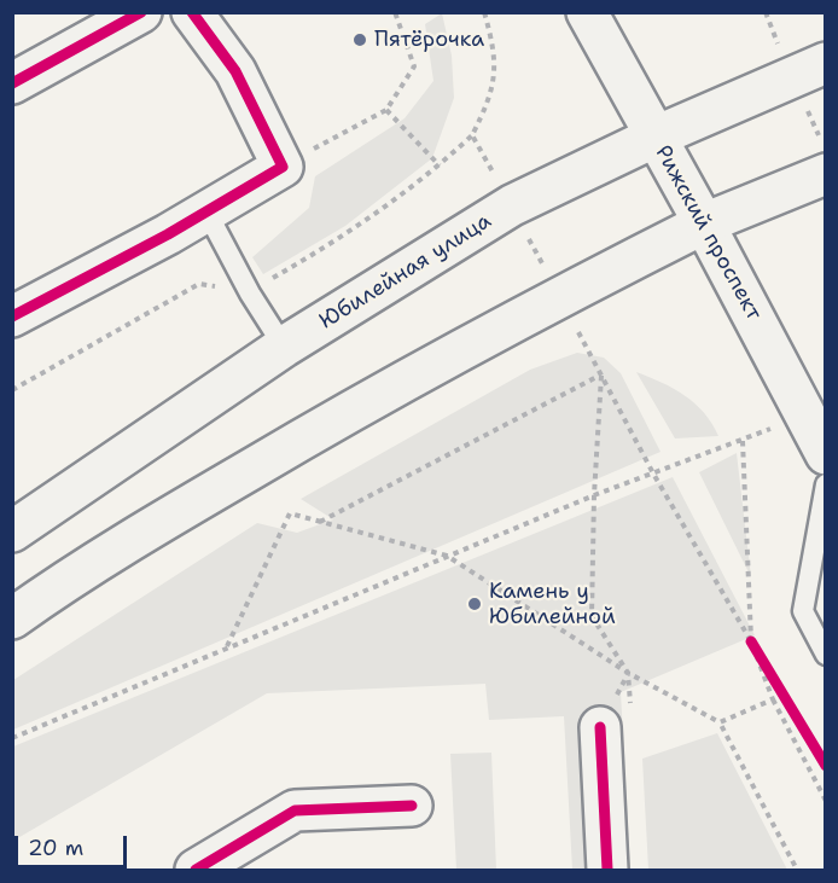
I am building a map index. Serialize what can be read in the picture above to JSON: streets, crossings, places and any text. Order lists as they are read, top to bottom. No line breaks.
{"streets":{"main road":["Рижский проспект","Юбилейная улица"]},"crossings":[["Рижский проспект","Юбилейная улица"]],"places":["Пятёрочка","Камень у Юбилейной"],"scale_bar":"20 m"}
